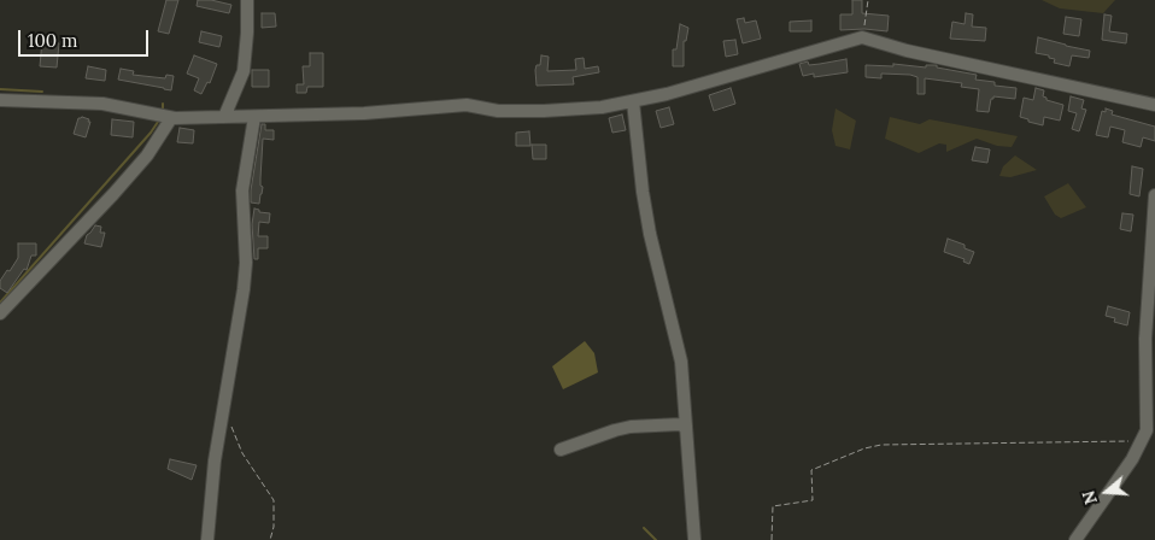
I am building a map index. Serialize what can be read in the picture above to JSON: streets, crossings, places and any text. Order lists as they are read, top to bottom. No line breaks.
{"scale_bar":"100 m","north":"left"}
